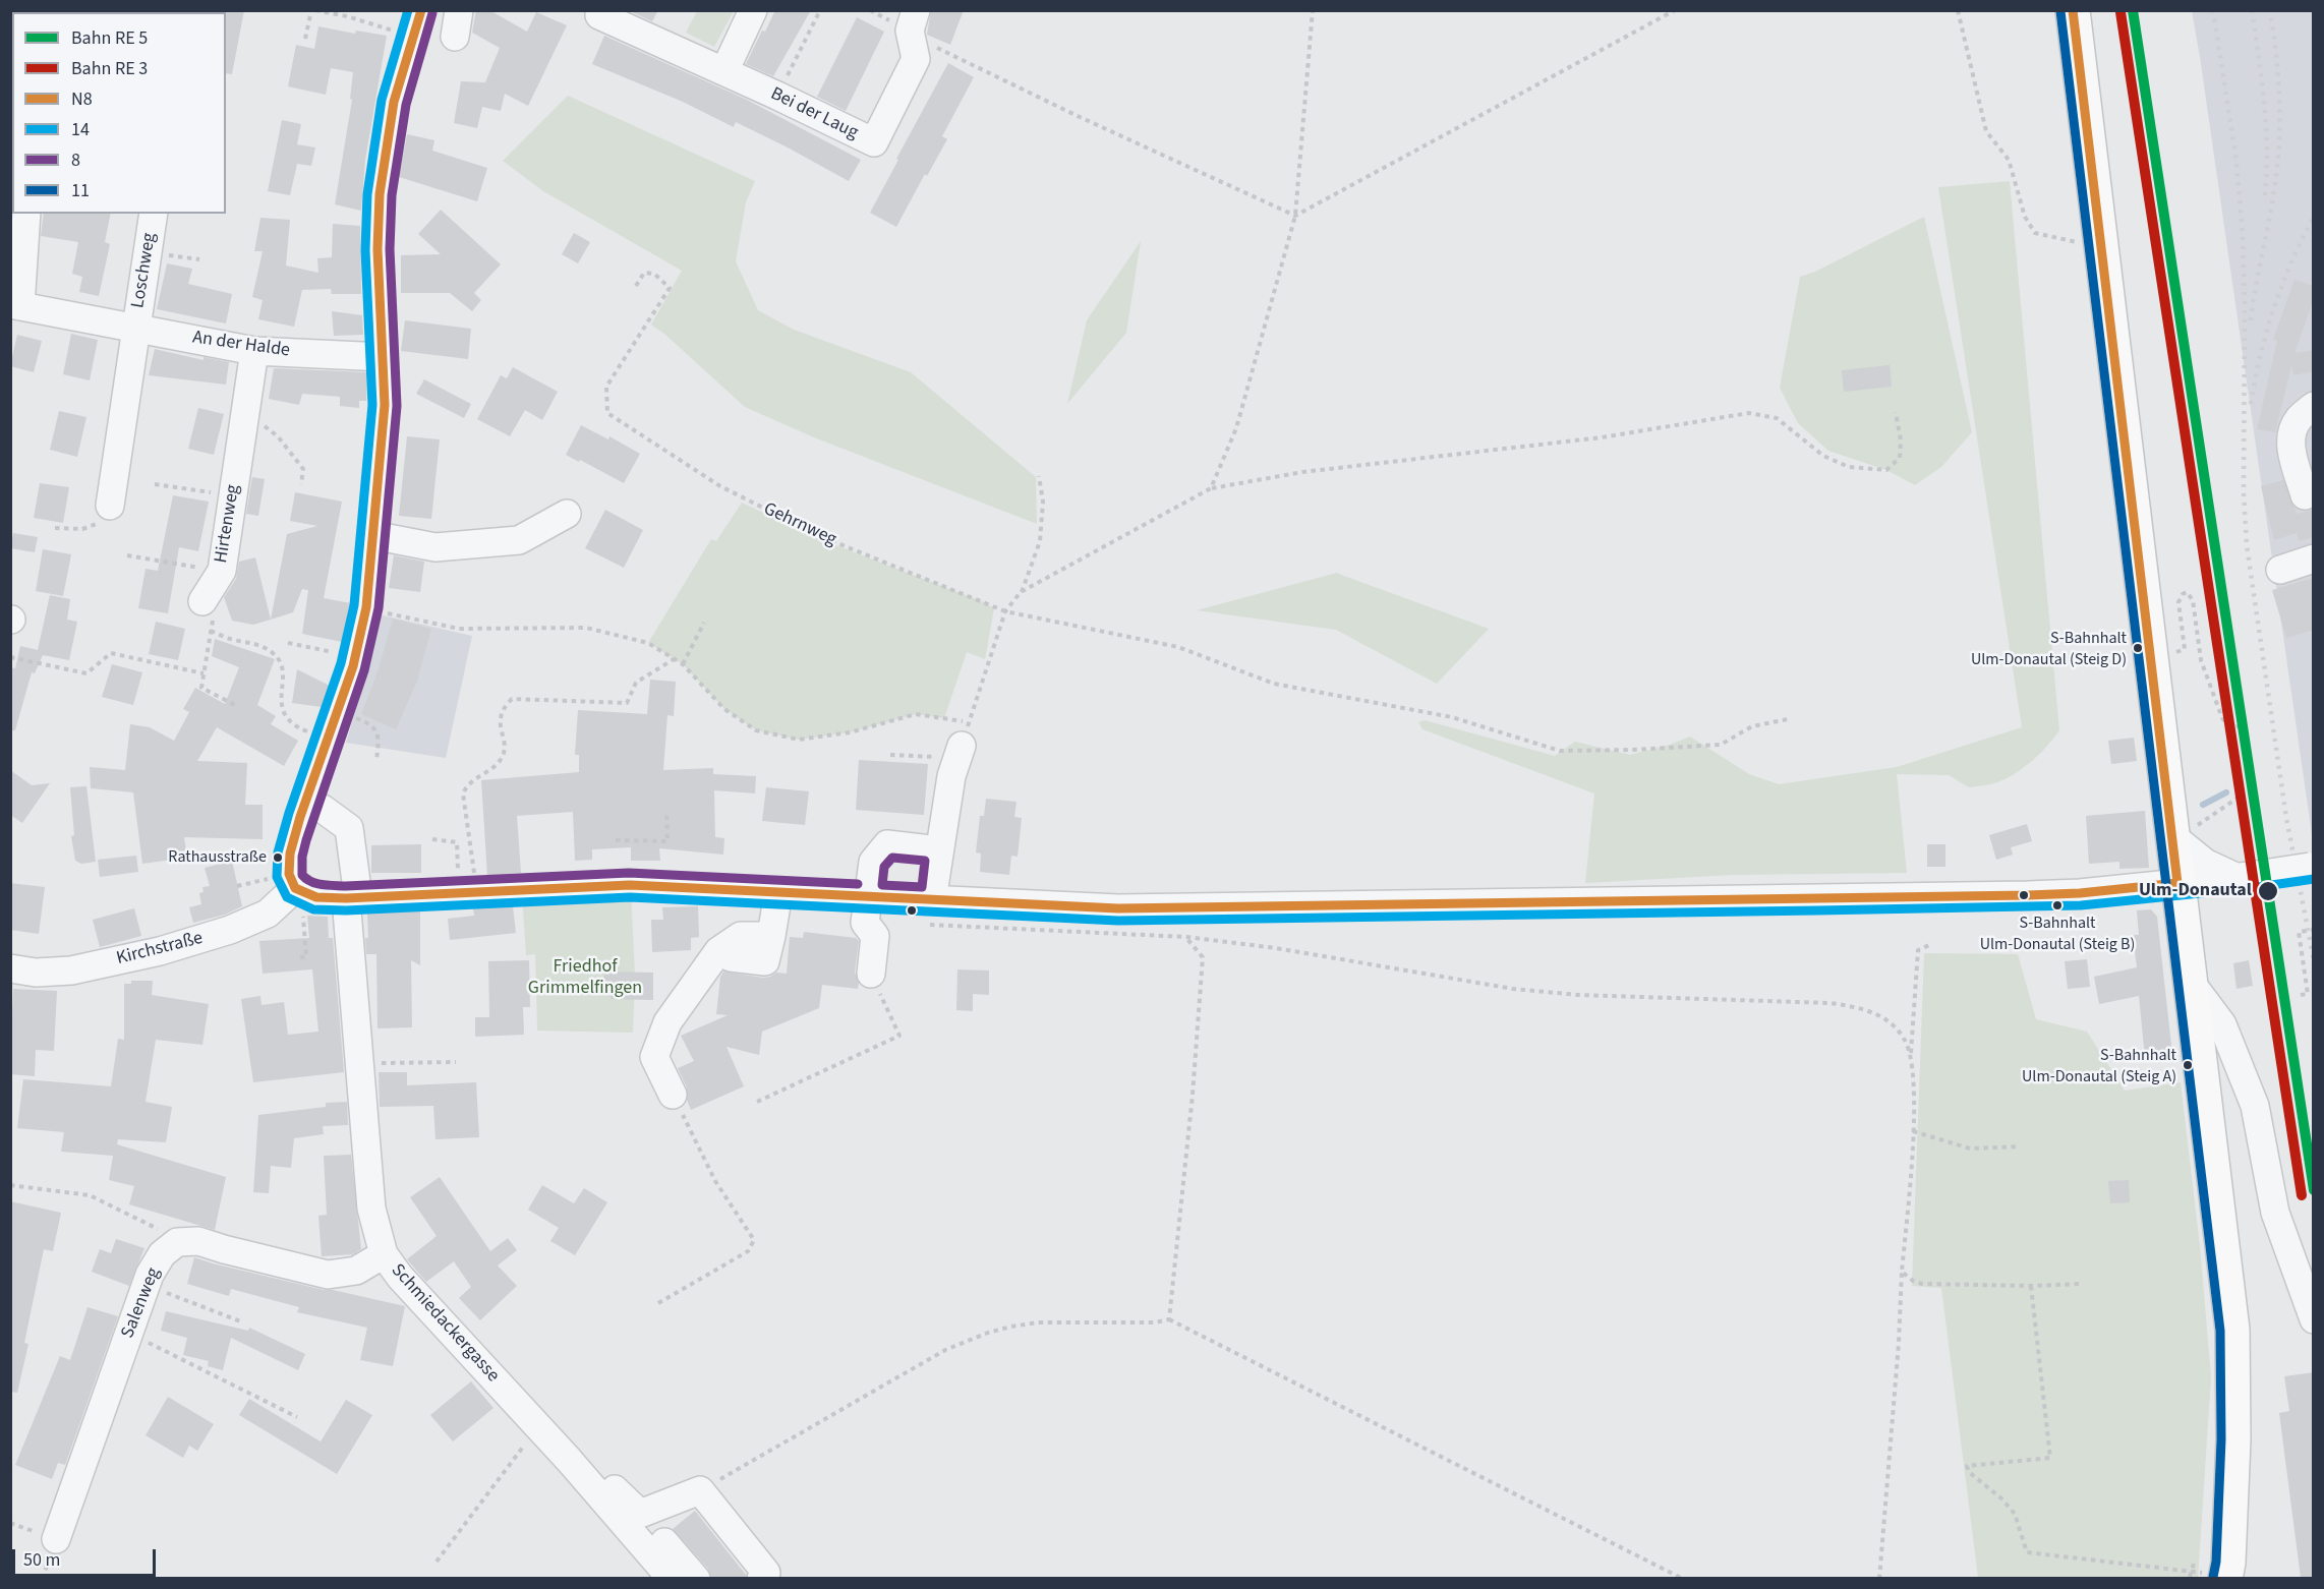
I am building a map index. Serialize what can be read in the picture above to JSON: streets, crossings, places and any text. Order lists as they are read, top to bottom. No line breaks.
{"streets":{"street":["Bei der Laug","Loschweg","An der Halde","Hirtenweg","Kirchstraße","Salenweg","Schmiedackergasse"],"path":["Gehrnweg"]},"crossings":[["Loschweg","An der Halde"],["An der Halde","Hirtenweg"]],"parks":["Friedhof Grimmelfingen"],"places":["S-Bahnhalt Ulm-Donautal (Steig D)","Rathausstraße","Ulm-Donautal","S-Bahnhalt Ulm-Donautal (Steig B)","S-Bahnhalt Ulm-Donautal (Steig A)"],"lines":["transit line N8","transit line 14","transit line 11","transit line 8"],"legend":["Bahn RE 5","Bahn RE 3","N8","14","8","11"],"scale_bar":"50 m"}
